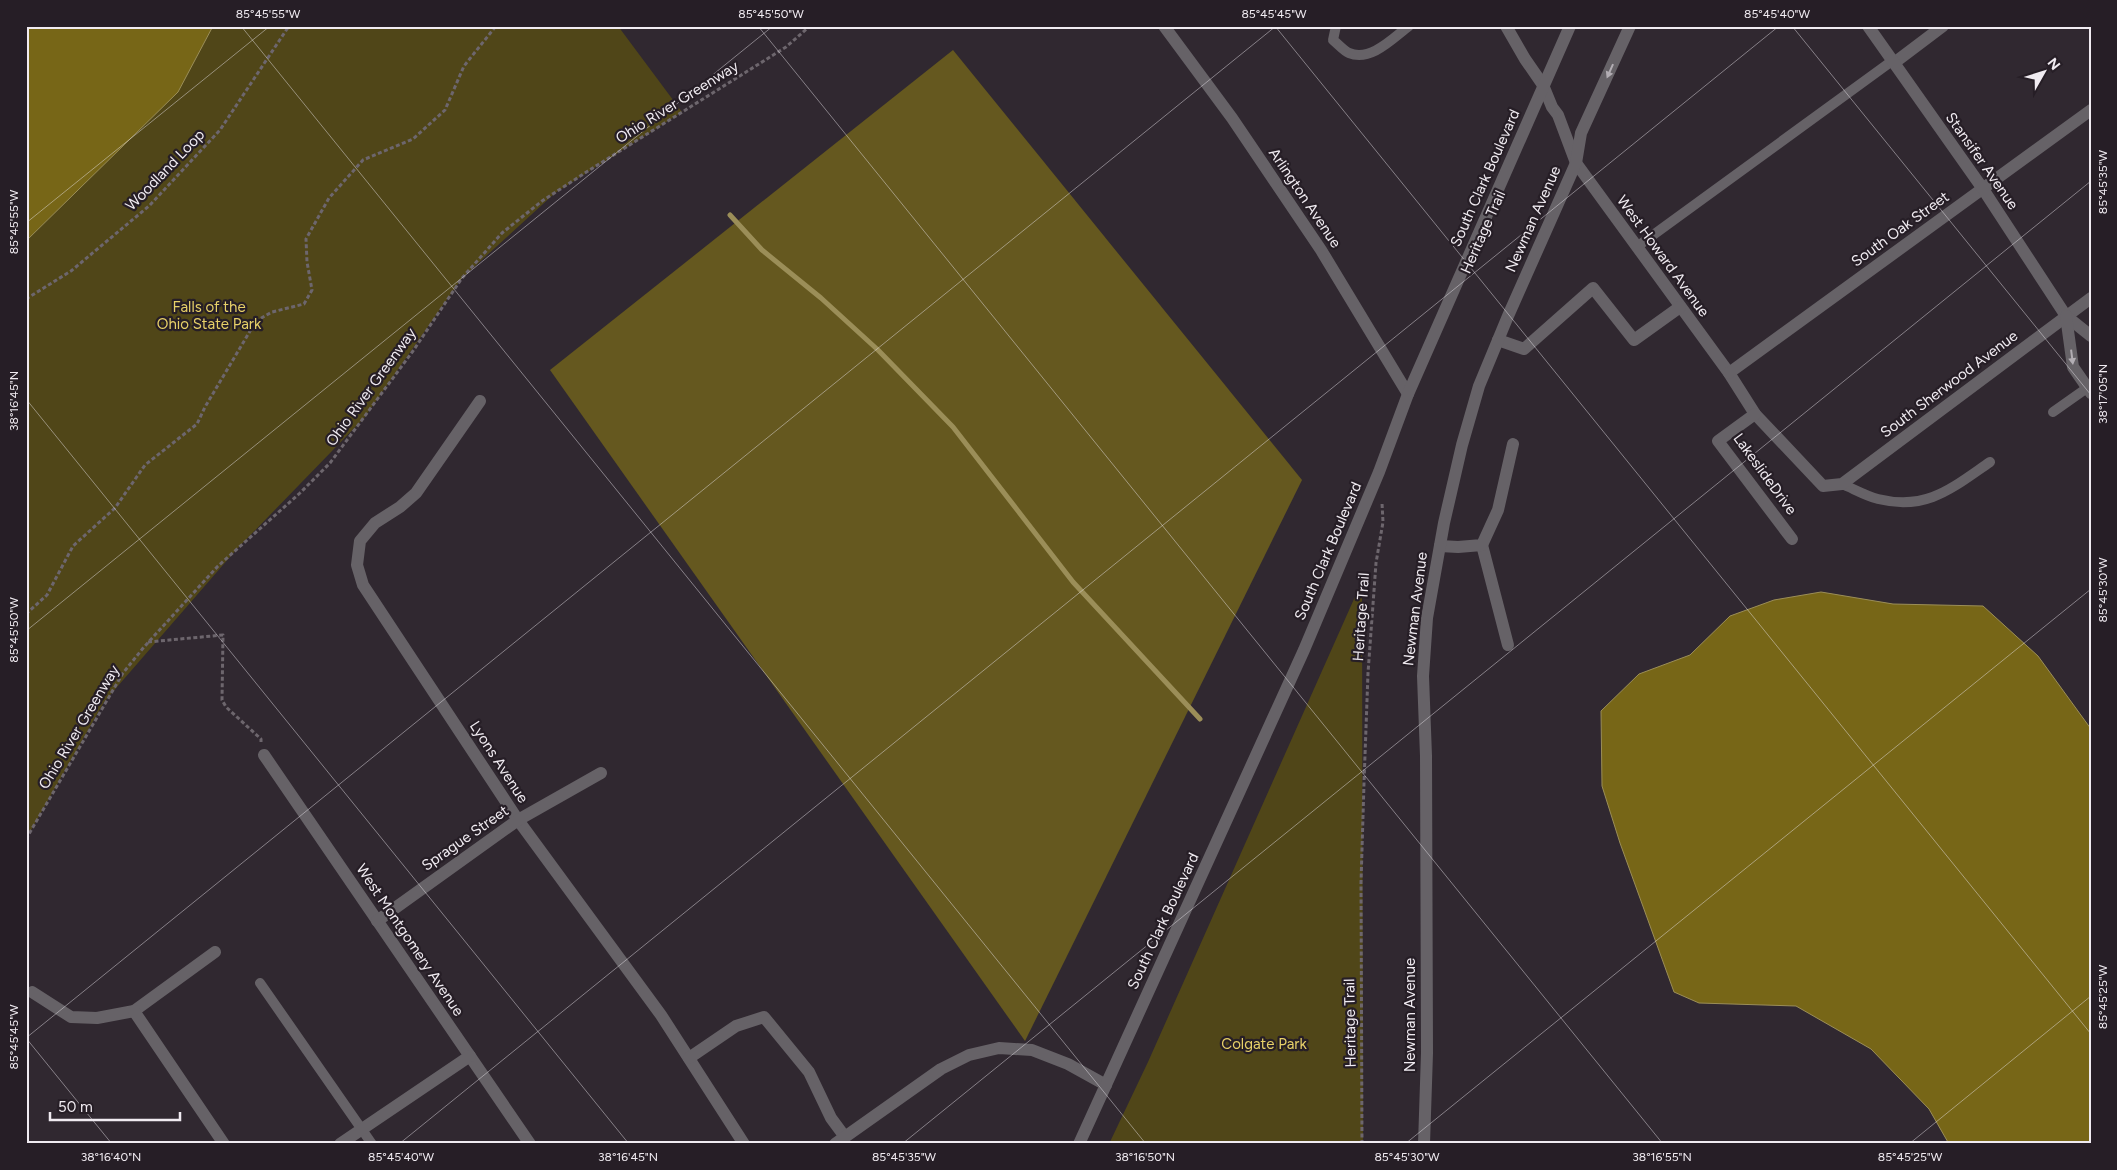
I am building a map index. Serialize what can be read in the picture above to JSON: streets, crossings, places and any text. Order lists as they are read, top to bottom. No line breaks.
{"streets":{"street":["Stansifer Avenue","South Clark Boulevard","Arlington Avenue","Newman Avenue","South Oak Street","West Howard Avenue","South Sherwood Avenue","LakeslideDrive","Lyons Avenue","Sprague Street","West Montgomery Avenue"],"path":["Ohio River Greenway","Woodland Loop","Heritage Trail"]},"crossings":[["Stansifer Avenue","South Oak Street"],["Stansifer Avenue","South Sherwood Avenue"],["South Clark Boulevard","Arlington Avenue"],["South Clark Boulevard","West Howard Avenue"],["Newman Avenue","West Howard Avenue"],["South Oak Street","West Howard Avenue"],["West Howard Avenue","South Sherwood Avenue"],["West Howard Avenue","LakeslideDrive"],["Lyons Avenue","Sprague Street"],["Sprague Street","West Montgomery Avenue"]],"parks":["Falls of the Ohio State Park","Colgate Park"],"scale_bar":"50 m","north":"top right","coordinates":["85°45'55\"W","85°45'50\"W","85°45'45\"W","85°45'40\"W","85°45'35\"W","38°17'05\"N","38°16'45\"N","85°45'30\"W","85°45'25\"W","38°16'40\"N","38°16'50\"N","38°16'55\"N"]}
